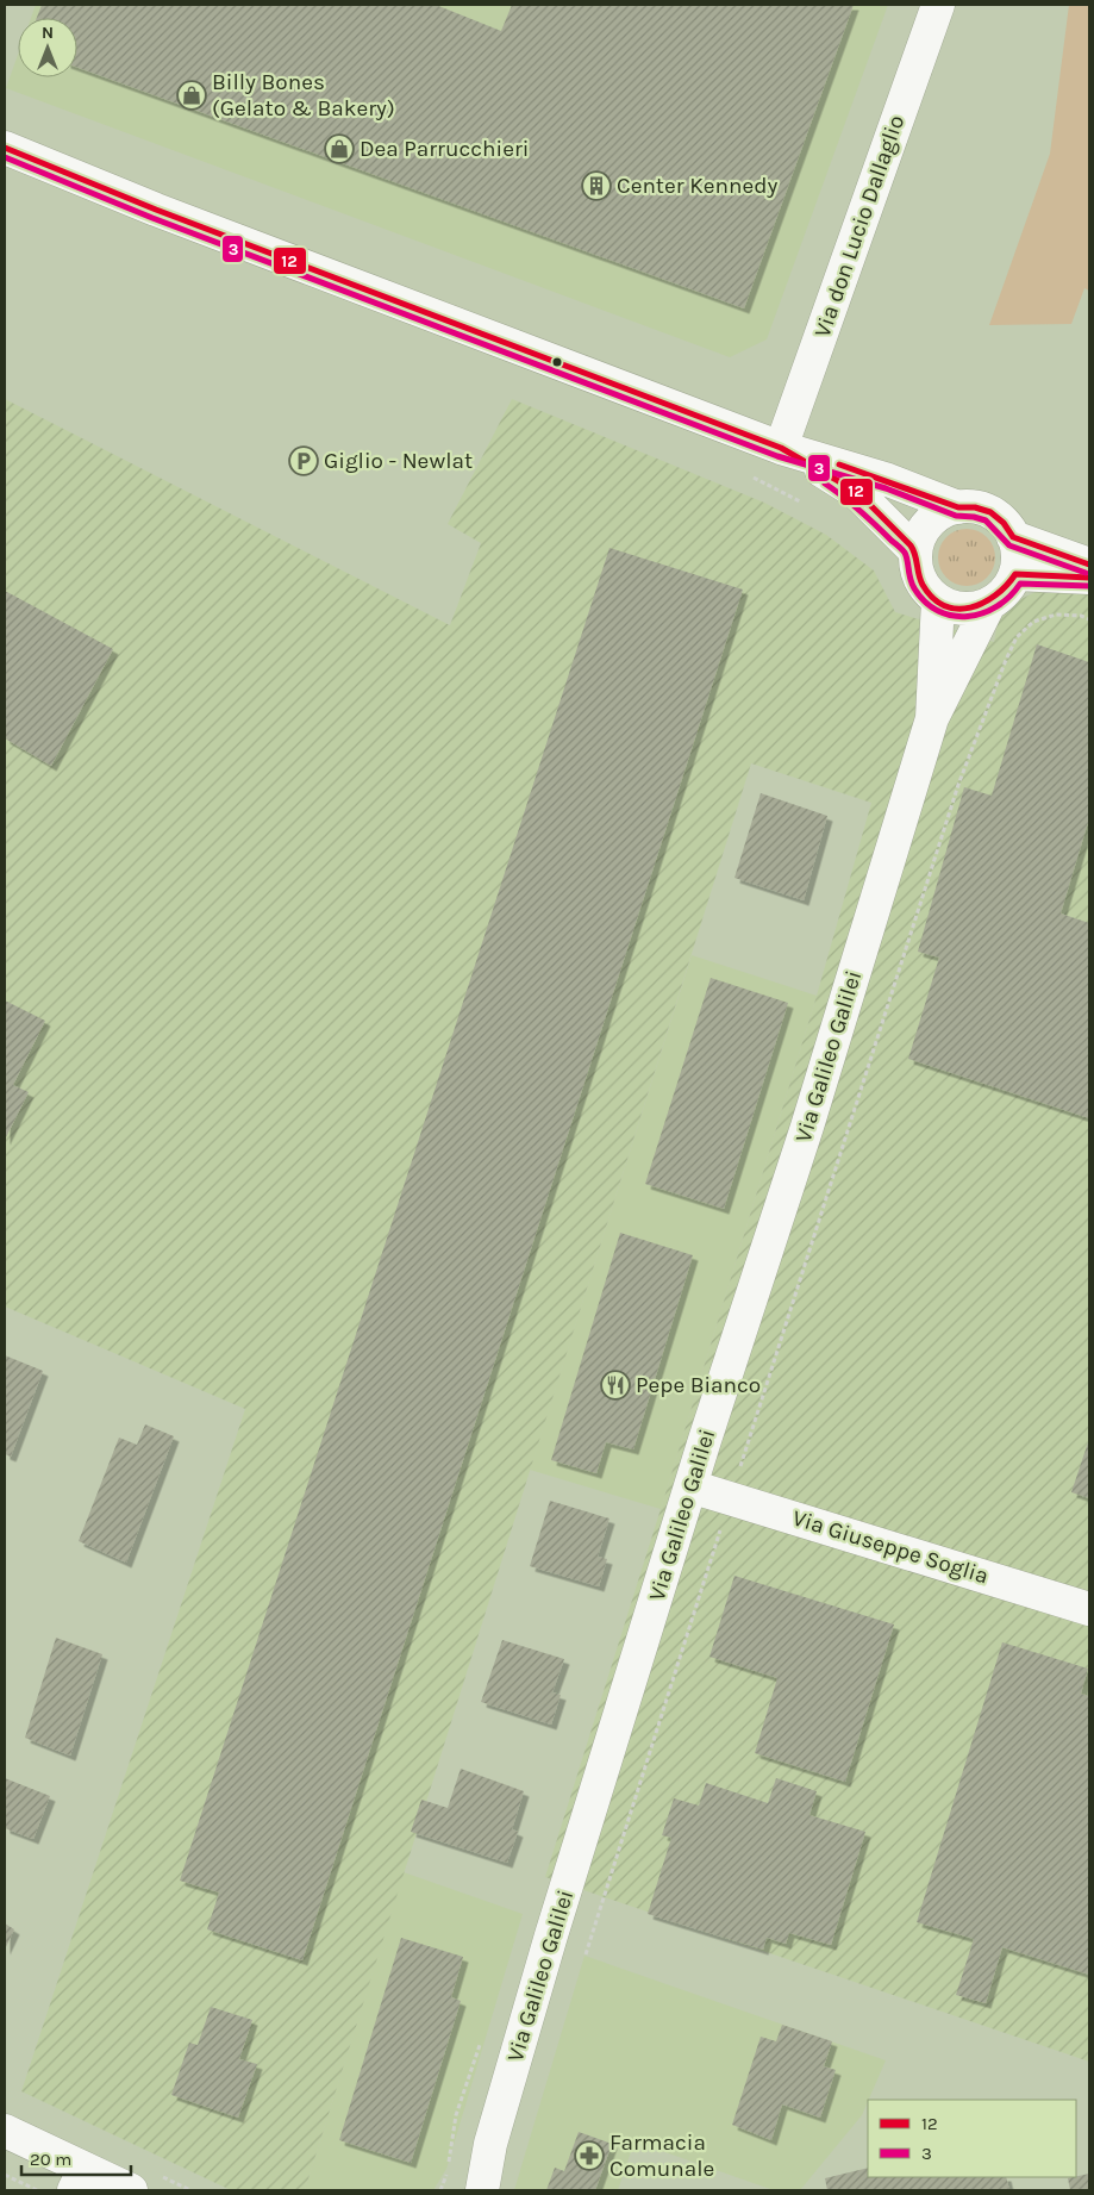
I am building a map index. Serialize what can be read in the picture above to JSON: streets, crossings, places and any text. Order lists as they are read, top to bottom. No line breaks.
{"streets":{"street":["Via don Lucio Dallaglio","Via Galileo Galilei","Via Giuseppe Soglia"]},"crossings":[["Via Galileo Galilei","Via Giuseppe Soglia"]],"places":{"shop":["Billy Bones (Gelato & Bakery)","Dea Parrucchieri"],"building":["Center Kennedy"],"parking":["Giglio - Newlat"],"restaurant":["Pepe Bianco"],"pharmacy":["Farmacia Comunale"]},"lines":["transit line 12","transit line 3"],"legend":["12","3"],"scale_bar":"20 m","north":"top"}
